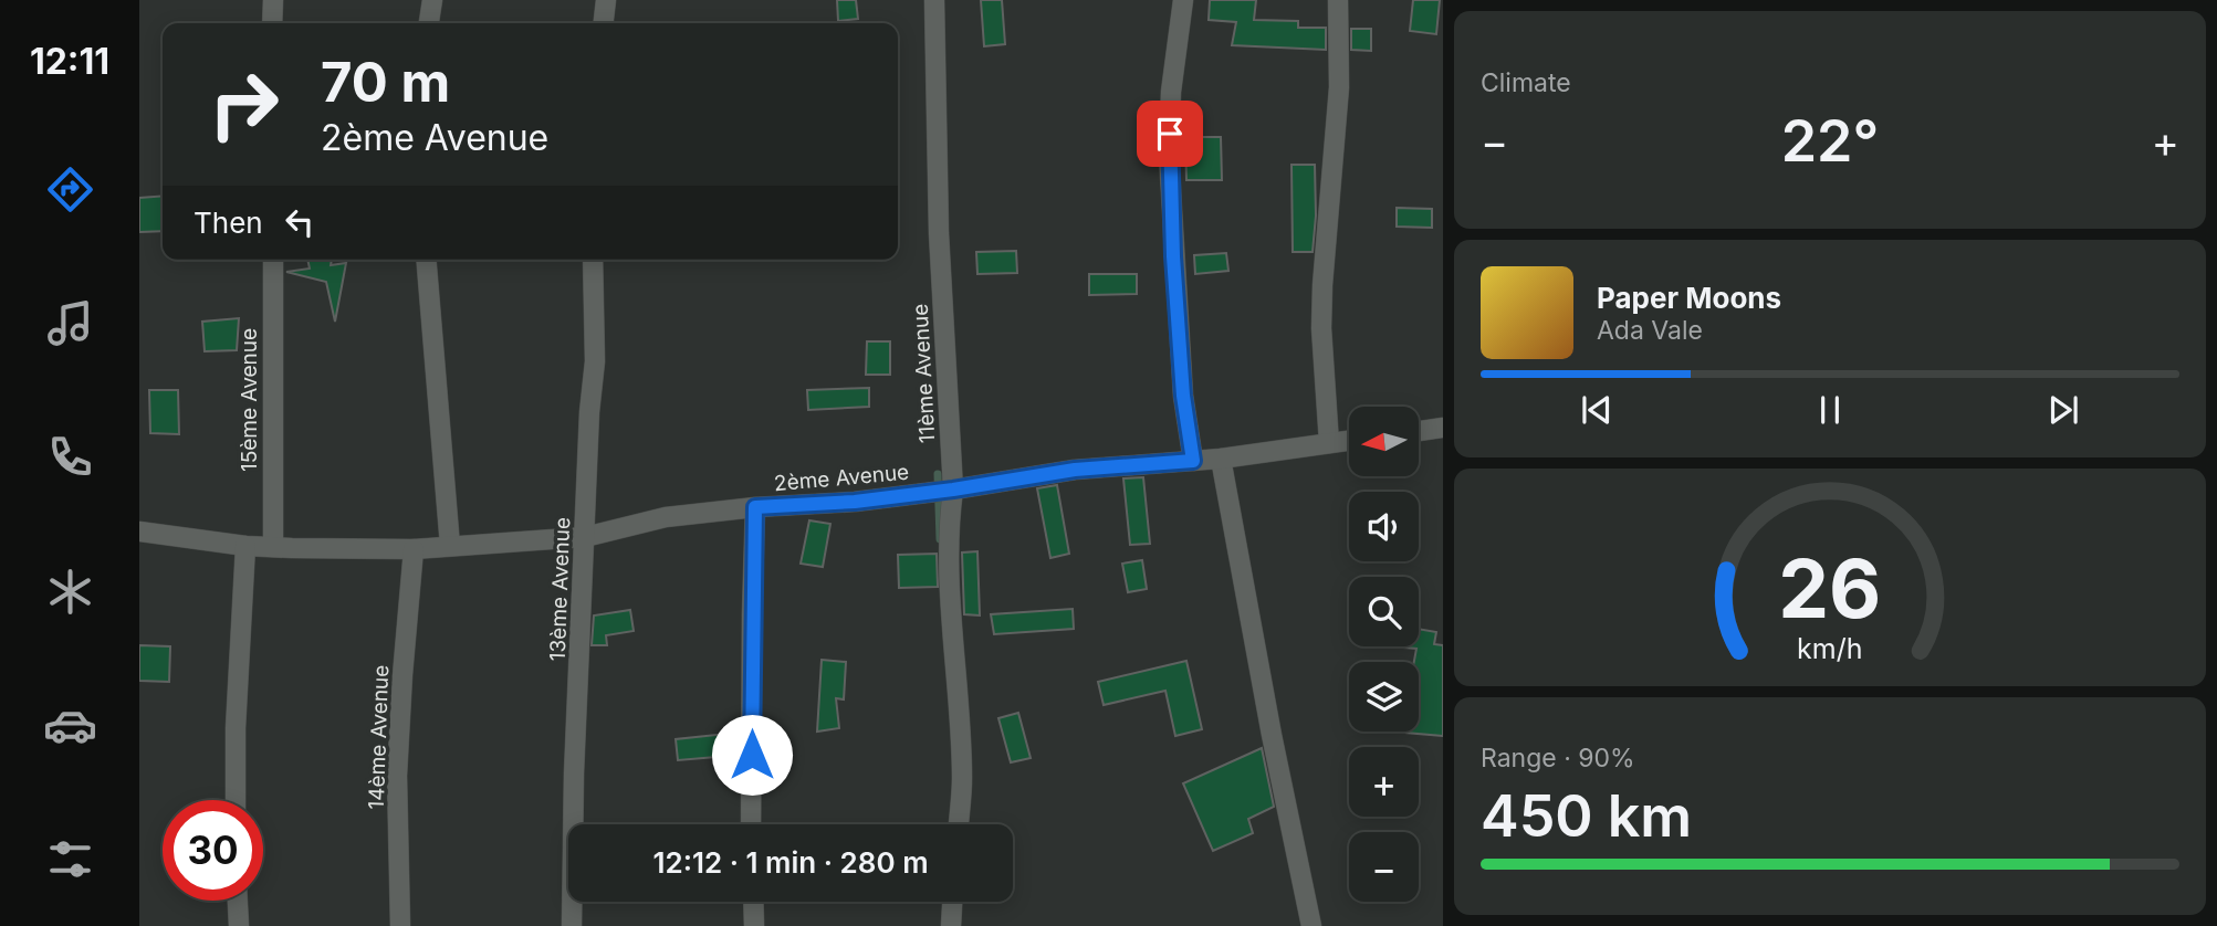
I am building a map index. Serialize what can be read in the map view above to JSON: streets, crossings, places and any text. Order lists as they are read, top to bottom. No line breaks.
{"streets":{"street":["11ème Avenue","15ème Avenue","2ème Avenue","13ème Avenue","14ème Avenue"]},"crossings":[["11ème Avenue","2ème Avenue"],["15ème Avenue","2ème Avenue"],["2ème Avenue","13ème Avenue"],["2ème Avenue","14ème Avenue"]],"north":"left","page":{"tabs":"12:11","tile":["Climate",["Range · 90%","450 km"]],"turn":["70 m","2ème Avenue"],"heat":["−","22°","+"],"then":"Then","song":["Paper Moons","Ada Vale"],"map_buttons":["+","−"],"limit":"30","trip":"12:12 · 1 min · 280 m","gauge":["26","km/h"]}}
